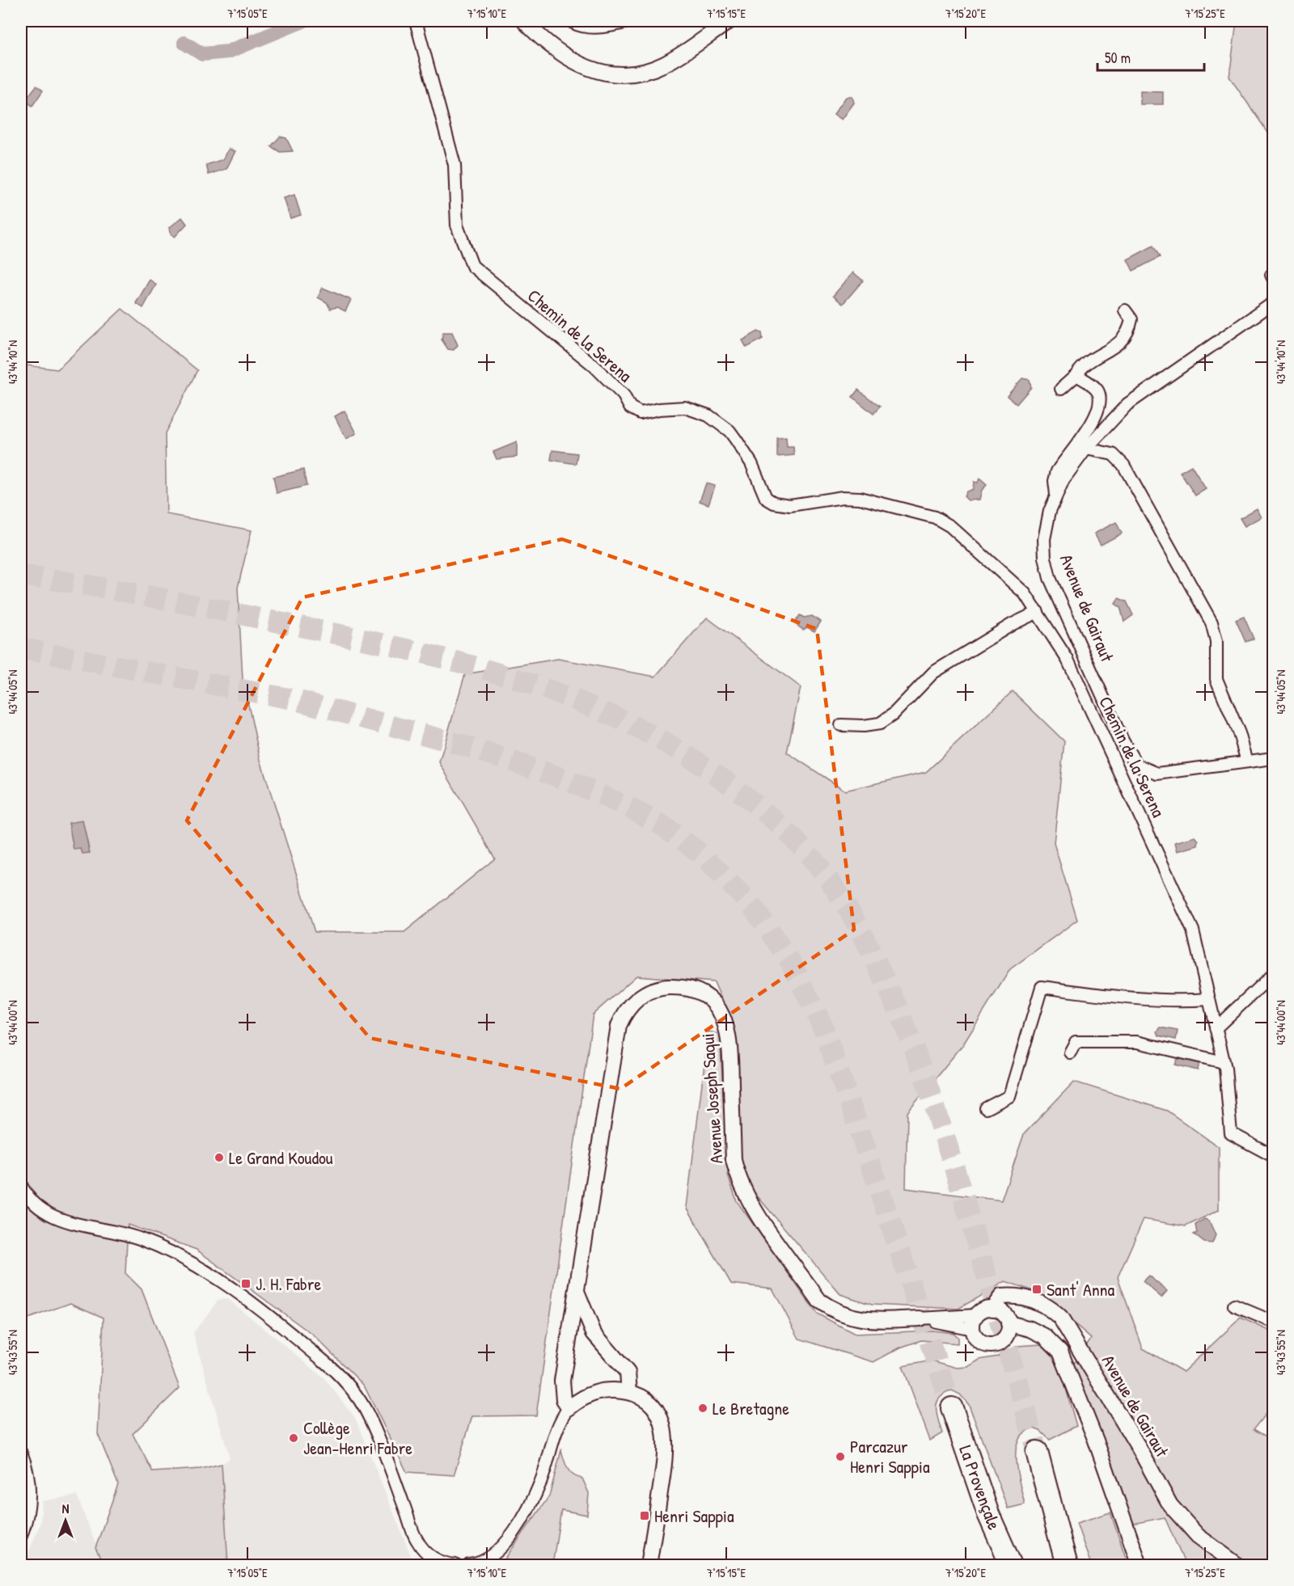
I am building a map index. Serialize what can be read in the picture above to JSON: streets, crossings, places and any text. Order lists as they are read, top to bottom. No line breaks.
{"streets":{"highway":["La Provençale"],"street":["Chemin de la Serena","Avenue de Gairaut","Avenue Joseph Saqui"]},"crossings":[["Avenue de Gairaut","Avenue Joseph Saqui"]],"places":{"other":["Le Grand Koudou","Le Bretagne","Collège Jean-Henri Fabre","Parcazur Henri Sappia"],"transit":["J. H. Fabre","Sant' Anna","Henri Sappia"]},"scale_bar":"50 m","north":"top","coordinates":["7°15'05\"E","7°15'10\"E","7°15'15\"E","7°15'20\"E","7°15'25\"E","43°44'10\"N","43°44'05\"N","43°44'00\"N","43°43'55\"N"]}
